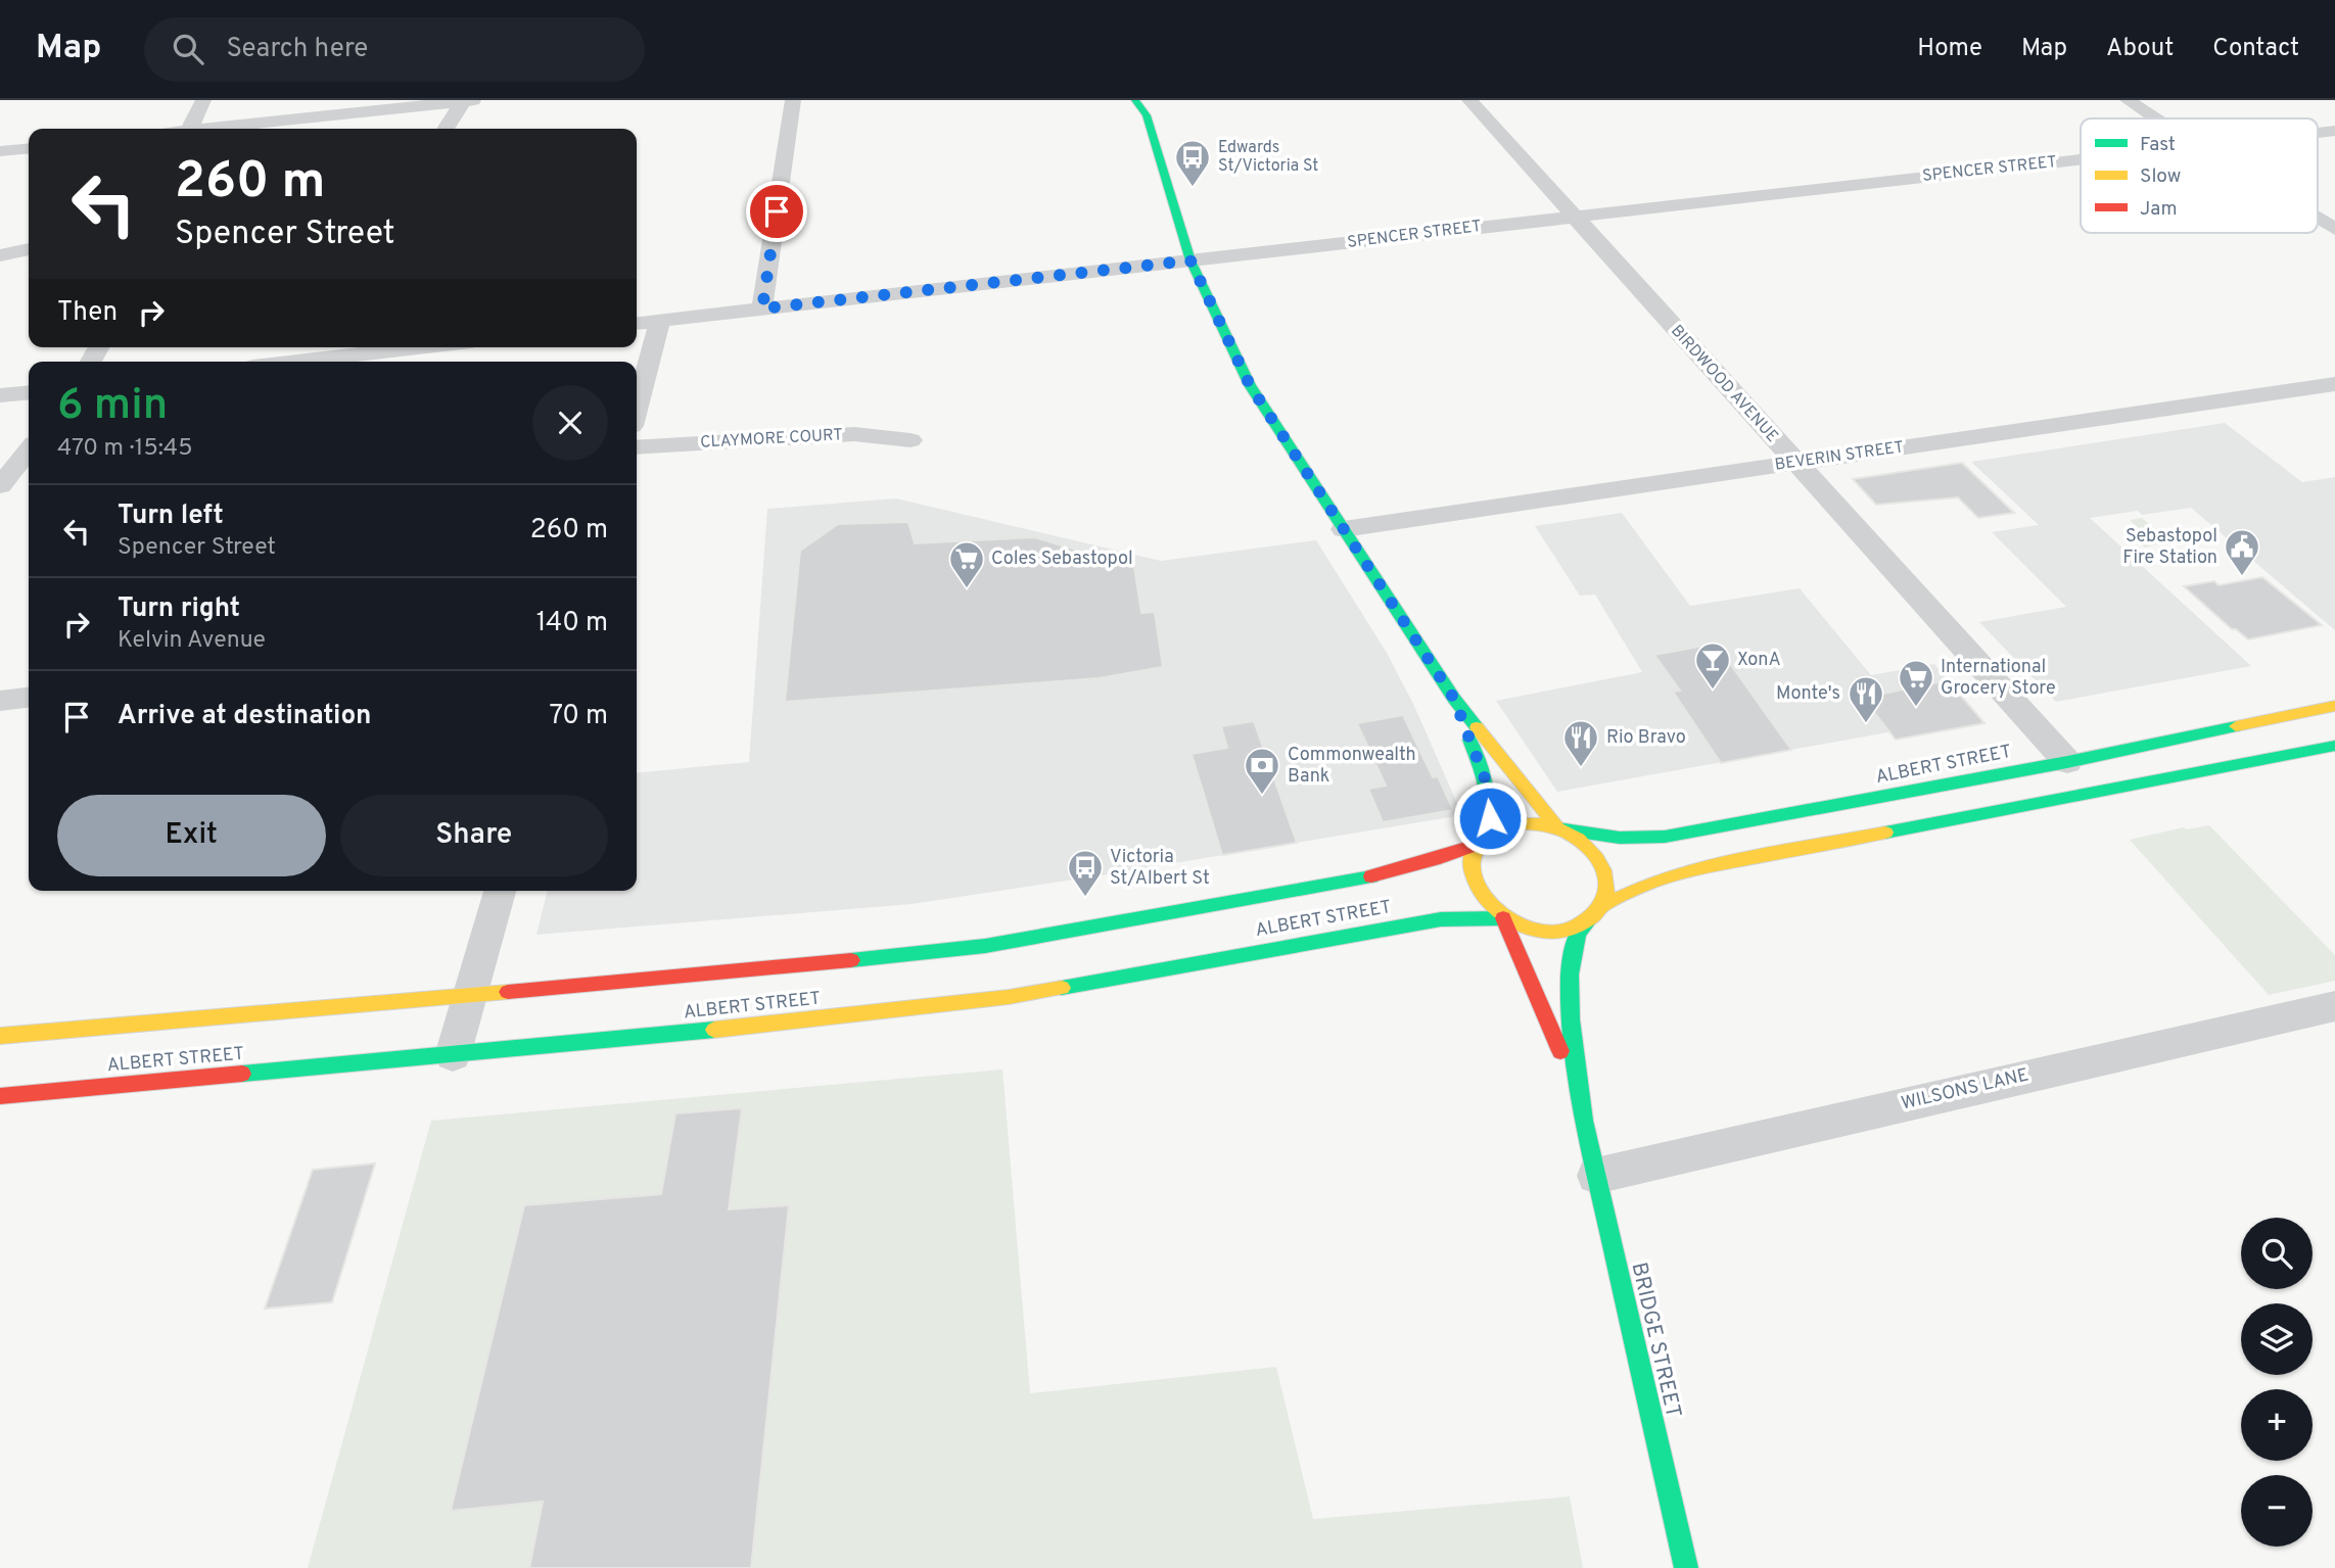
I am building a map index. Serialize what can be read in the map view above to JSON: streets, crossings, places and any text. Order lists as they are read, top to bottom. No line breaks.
{"streets":{"main road":["ALBERT STREET","BRIDGE STREET"],"street":["SPENCER STREET","BIRDWOOD AVENUE","CLAYMORE COURT","BEVERIN STREET","WILSONS LANE"]},"crossings":[["SPENCER STREET","BIRDWOOD AVENUE"],["BIRDWOOD AVENUE","BEVERIN STREET"],["BIRDWOOD AVENUE","ALBERT STREET"],["WILSONS LANE","BRIDGE STREET"]],"places":{"bus stop":["Edwards St/Victoria St","Victoria St/Albert St"],"public building":["Sebastopol Fire Station"],"supermarket":["Coles Sebastopol","International Grocery Store"],"bar":["XonA"],"restaurant":["Monte's","Rio Bravo"],"bank":["Commonwealth Bank"]},"legend":["Fast","Slow","Jam"],"page":{"header":"Map","search":"Search here","nav":["Home","Map","About","Contact"],"turn":["260 m","Spencer Street"],"then":"Then","heading":["6 min","470 m · 15:45"],"list":[{"name":"Turn left","note":"Spencer Street","value":"260 m"},{"name":"Turn right","note":"Kelvin Avenue","value":"140 m"},{"name":"Arrive at destination","value":"70 m"}],"buttons":["Exit","Share"],"map_buttons":["+","−"]}}
